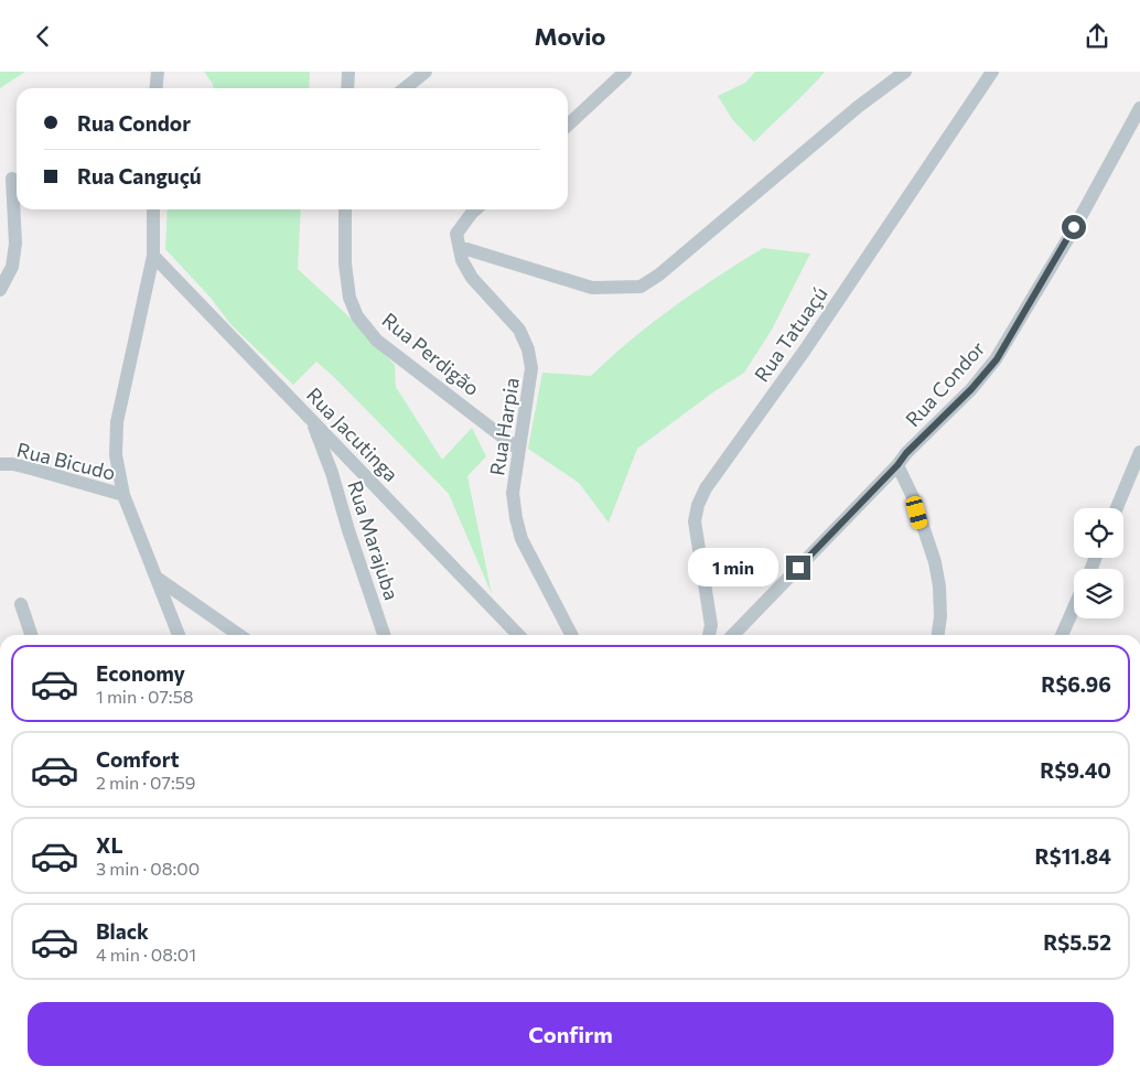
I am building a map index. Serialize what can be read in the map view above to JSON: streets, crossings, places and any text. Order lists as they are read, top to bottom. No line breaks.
{"streets":{"street":["Rua Tatuaçú","Rua Perdigão","Rua Condor","Rua Harpia","Rua Jacutinga","Rua Bicudo","Rua Marajuba"]},"crossings":[["Rua Perdigão","Rua Harpia"],["Rua Jacutinga","Rua Marajuba"]],"page":{"header":"Movio","banner":["Rua Condor","Rua Canguçú"],"bubble":"1 min","list":[{"name":"Economy","note":"1 min · 07:58","value":"R$6.96"},{"name":"Comfort","note":"2 min · 07:59","value":"R$9.40"},{"name":"XL","note":"3 min · 08:00","value":"R$11.84"},{"name":"Black","note":"4 min · 08:01","value":"R$5.52"}],"buttons":"Confirm"}}
